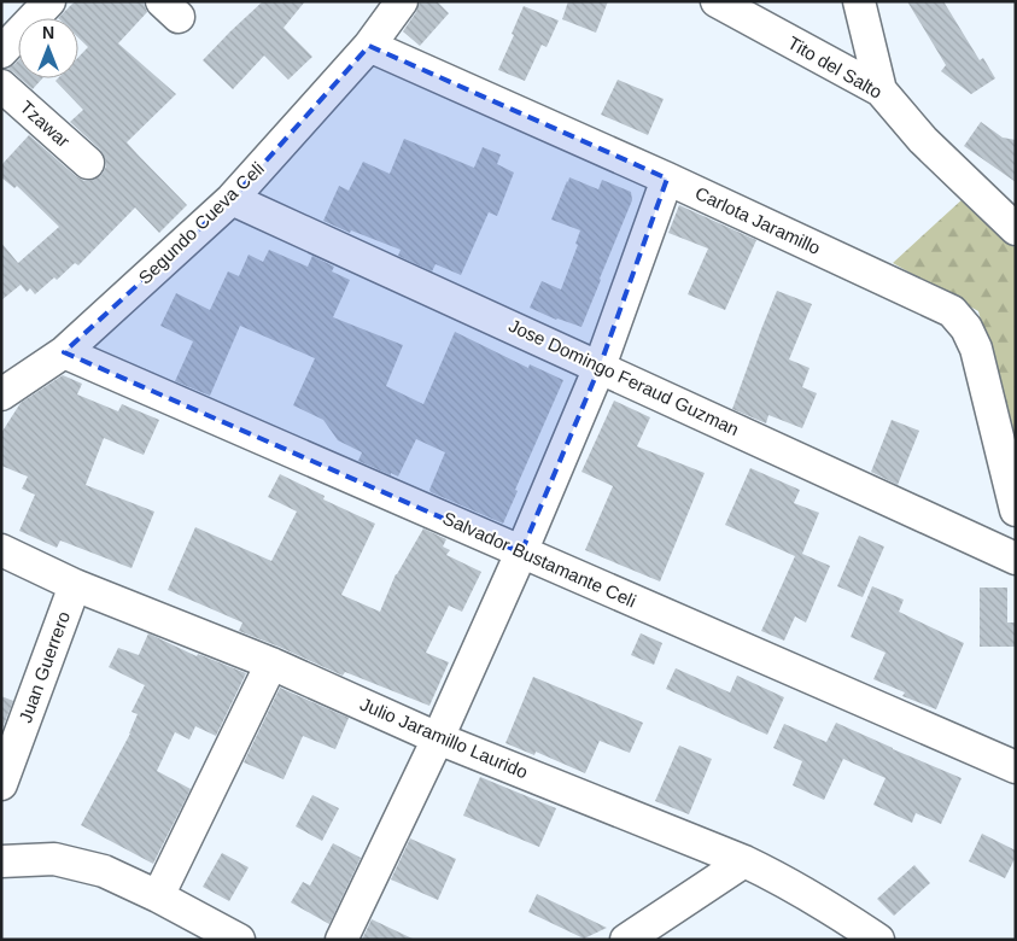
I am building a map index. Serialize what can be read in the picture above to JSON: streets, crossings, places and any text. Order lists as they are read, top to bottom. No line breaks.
{"streets":{"street":["Tito del Salto","Tzawar","Carlota Jaramillo","Segundo Cueva Celi","Jose Domingo Feraud Guzman","Salvador Bustamante Celi","Juan Guerrero","Julio Jaramillo Laurido"]},"crossings":[["Carlota Jaramillo","Segundo Cueva Celi"],["Segundo Cueva Celi","Jose Domingo Feraud Guzman"],["Segundo Cueva Celi","Salvador Bustamante Celi"],["Juan Guerrero","Julio Jaramillo Laurido"]],"north":"top"}
